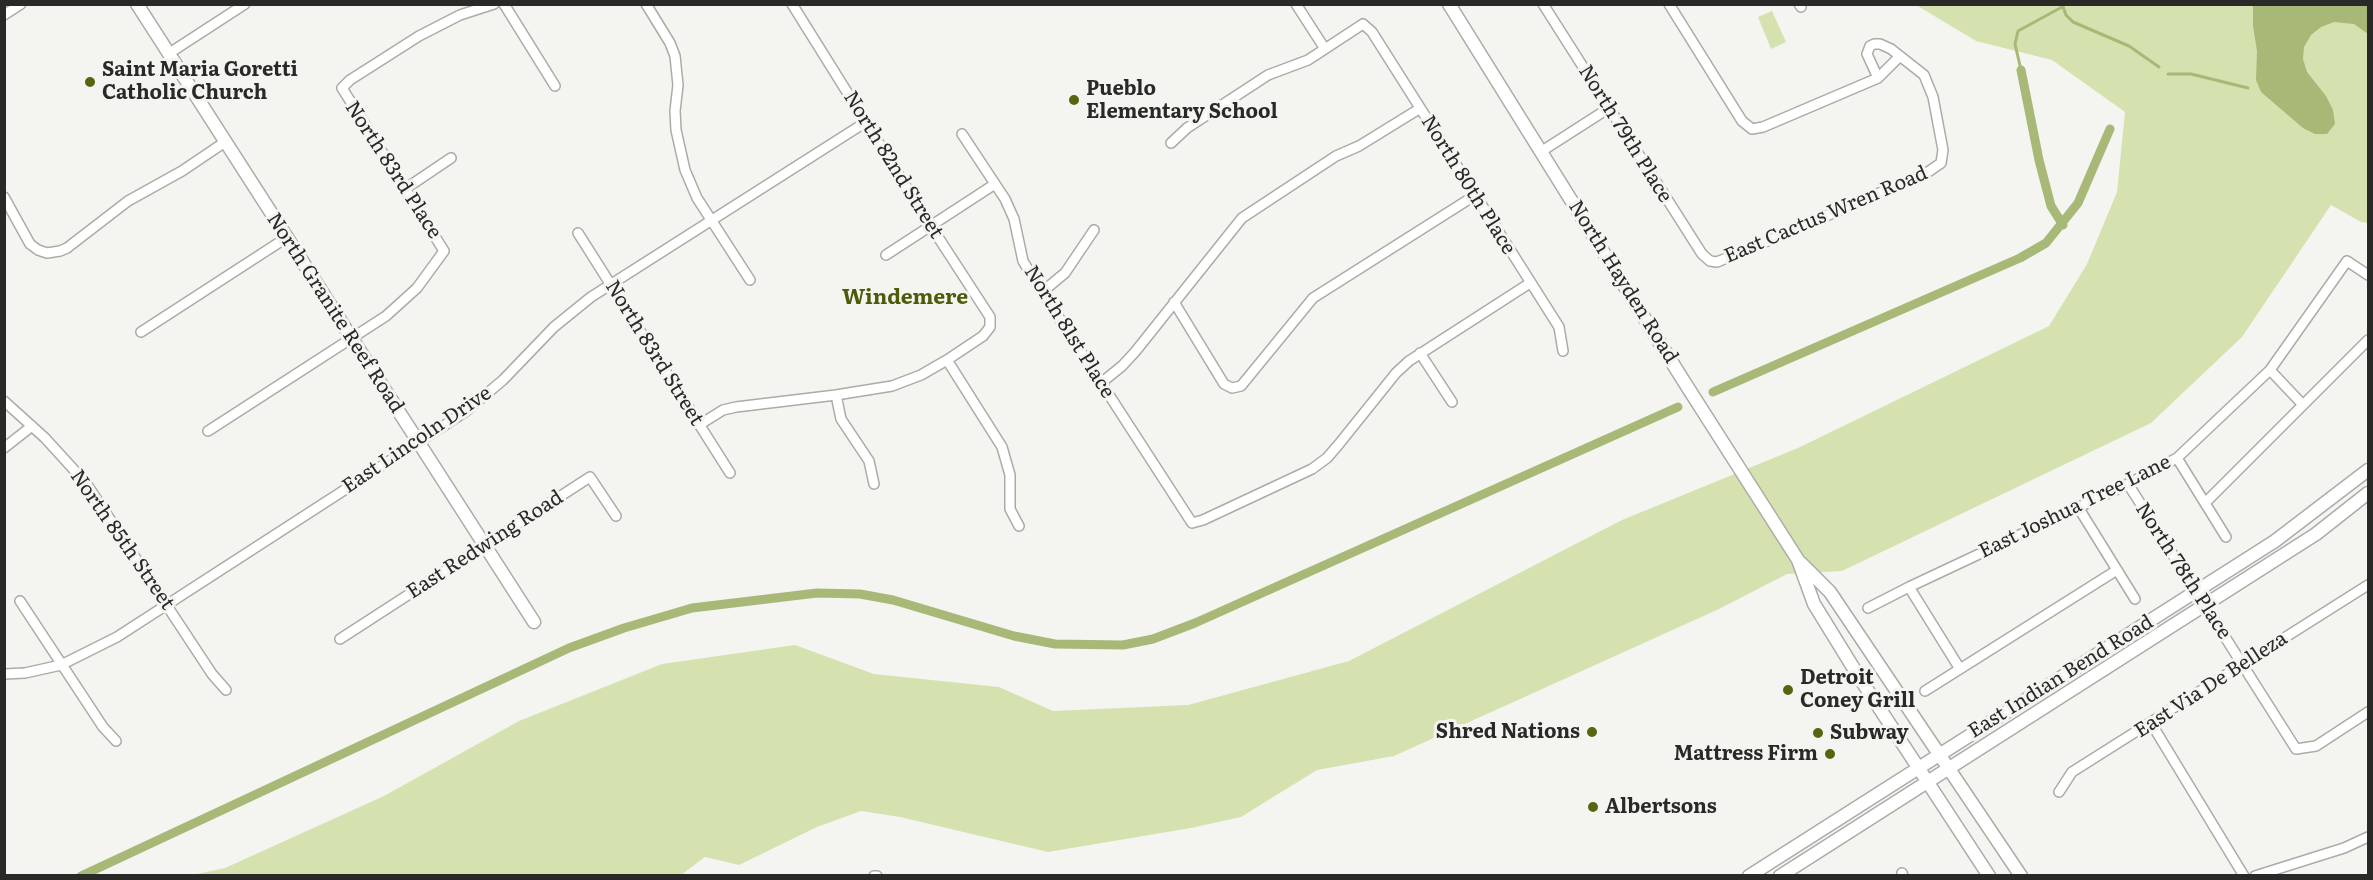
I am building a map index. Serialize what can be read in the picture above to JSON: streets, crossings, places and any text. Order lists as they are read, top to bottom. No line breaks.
{"streets":{"main road":["North Hayden Road","North Granite Reef Road","East Indian Bend Road"],"street":["North 79th Place","North 82nd Street","North 83rd Place","North 80th Place","East Cactus Wren Road","North 81st Place","North 83rd Street","East Lincoln Drive","East Joshua Tree Lane","North 85th Street","East Redwing Road","North 78th Place","East Via De Belleza"]},"crossings":[["North 79th Place","East Cactus Wren Road"],["North 82nd Street","East Lincoln Drive"],["North 83rd Place","North Granite Reef Road"],["North Hayden Road","East Indian Bend Road"],["North Granite Reef Road","East Lincoln Drive"],["North Granite Reef Road","East Redwing Road"],["North 83rd Street","East Lincoln Drive"],["East Lincoln Drive","North 85th Street"],["East Joshua Tree Lane","North 78th Place"],["North 78th Place","East Indian Bend Road"],["North 78th Place","East Via De Belleza"]],"districts":["Windemere"],"places":["Saint Maria Goretti Catholic Church","Pueblo Elementary School","Detroit Coney Grill","Shred Nations","Subway","Mattress Firm","Albertsons"]}
